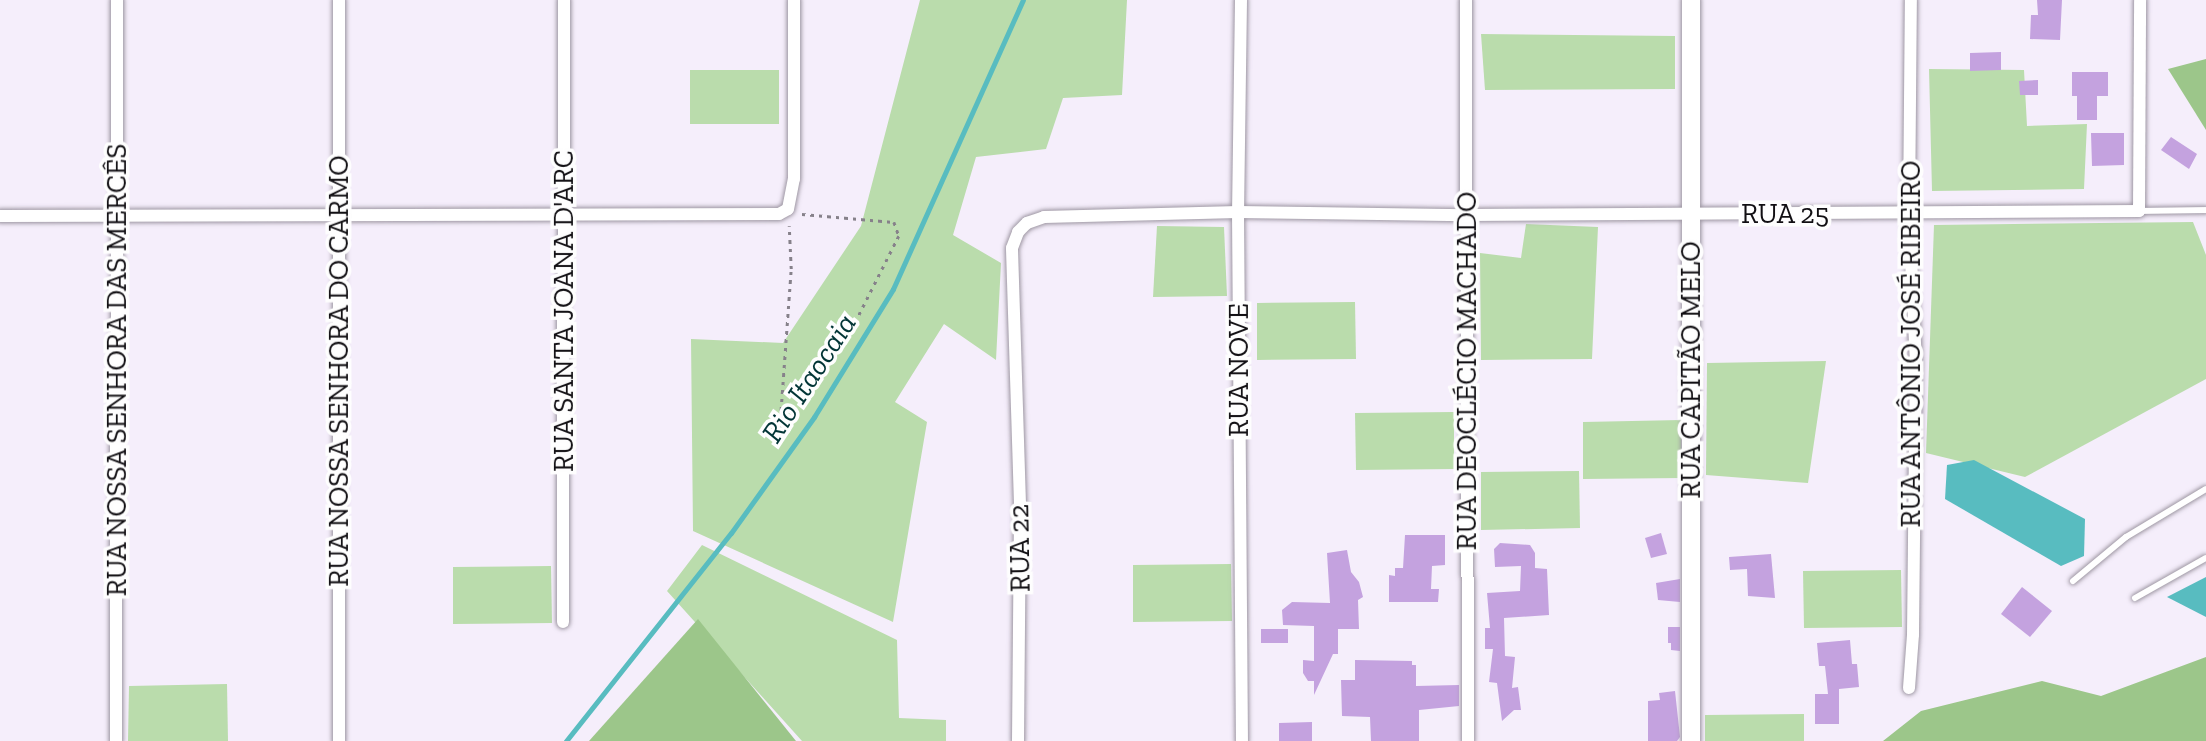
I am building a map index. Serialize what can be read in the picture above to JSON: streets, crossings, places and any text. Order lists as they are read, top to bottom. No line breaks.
{"streets":{"main road":["RUA CAPITÃO MELO"],"street":["RUA 25","RUA SANTA JOANA D'ARC","RUA ANTÔNIO JOSÉ RIBEIRO","RUA NOSSA SENHORA DAS MERCÊS","RUA NOVE","RUA NOSSA SENHORA DO CARMO","RUA DEOCLÉCIO MACHADO","RUA 22"]},"crossings":[["RUA 25","RUA ANTÔNIO JOSÉ RIBEIRO"],["RUA 25","RUA NOVE"],["RUA 25","RUA CAPITÃO MELO"],["RUA 25","RUA DEOCLÉCIO MACHADO"],["RUA 25","RUA 22"],["RUA NOVE","RUA 22"]],"water":["Rio Itaocaia"]}
